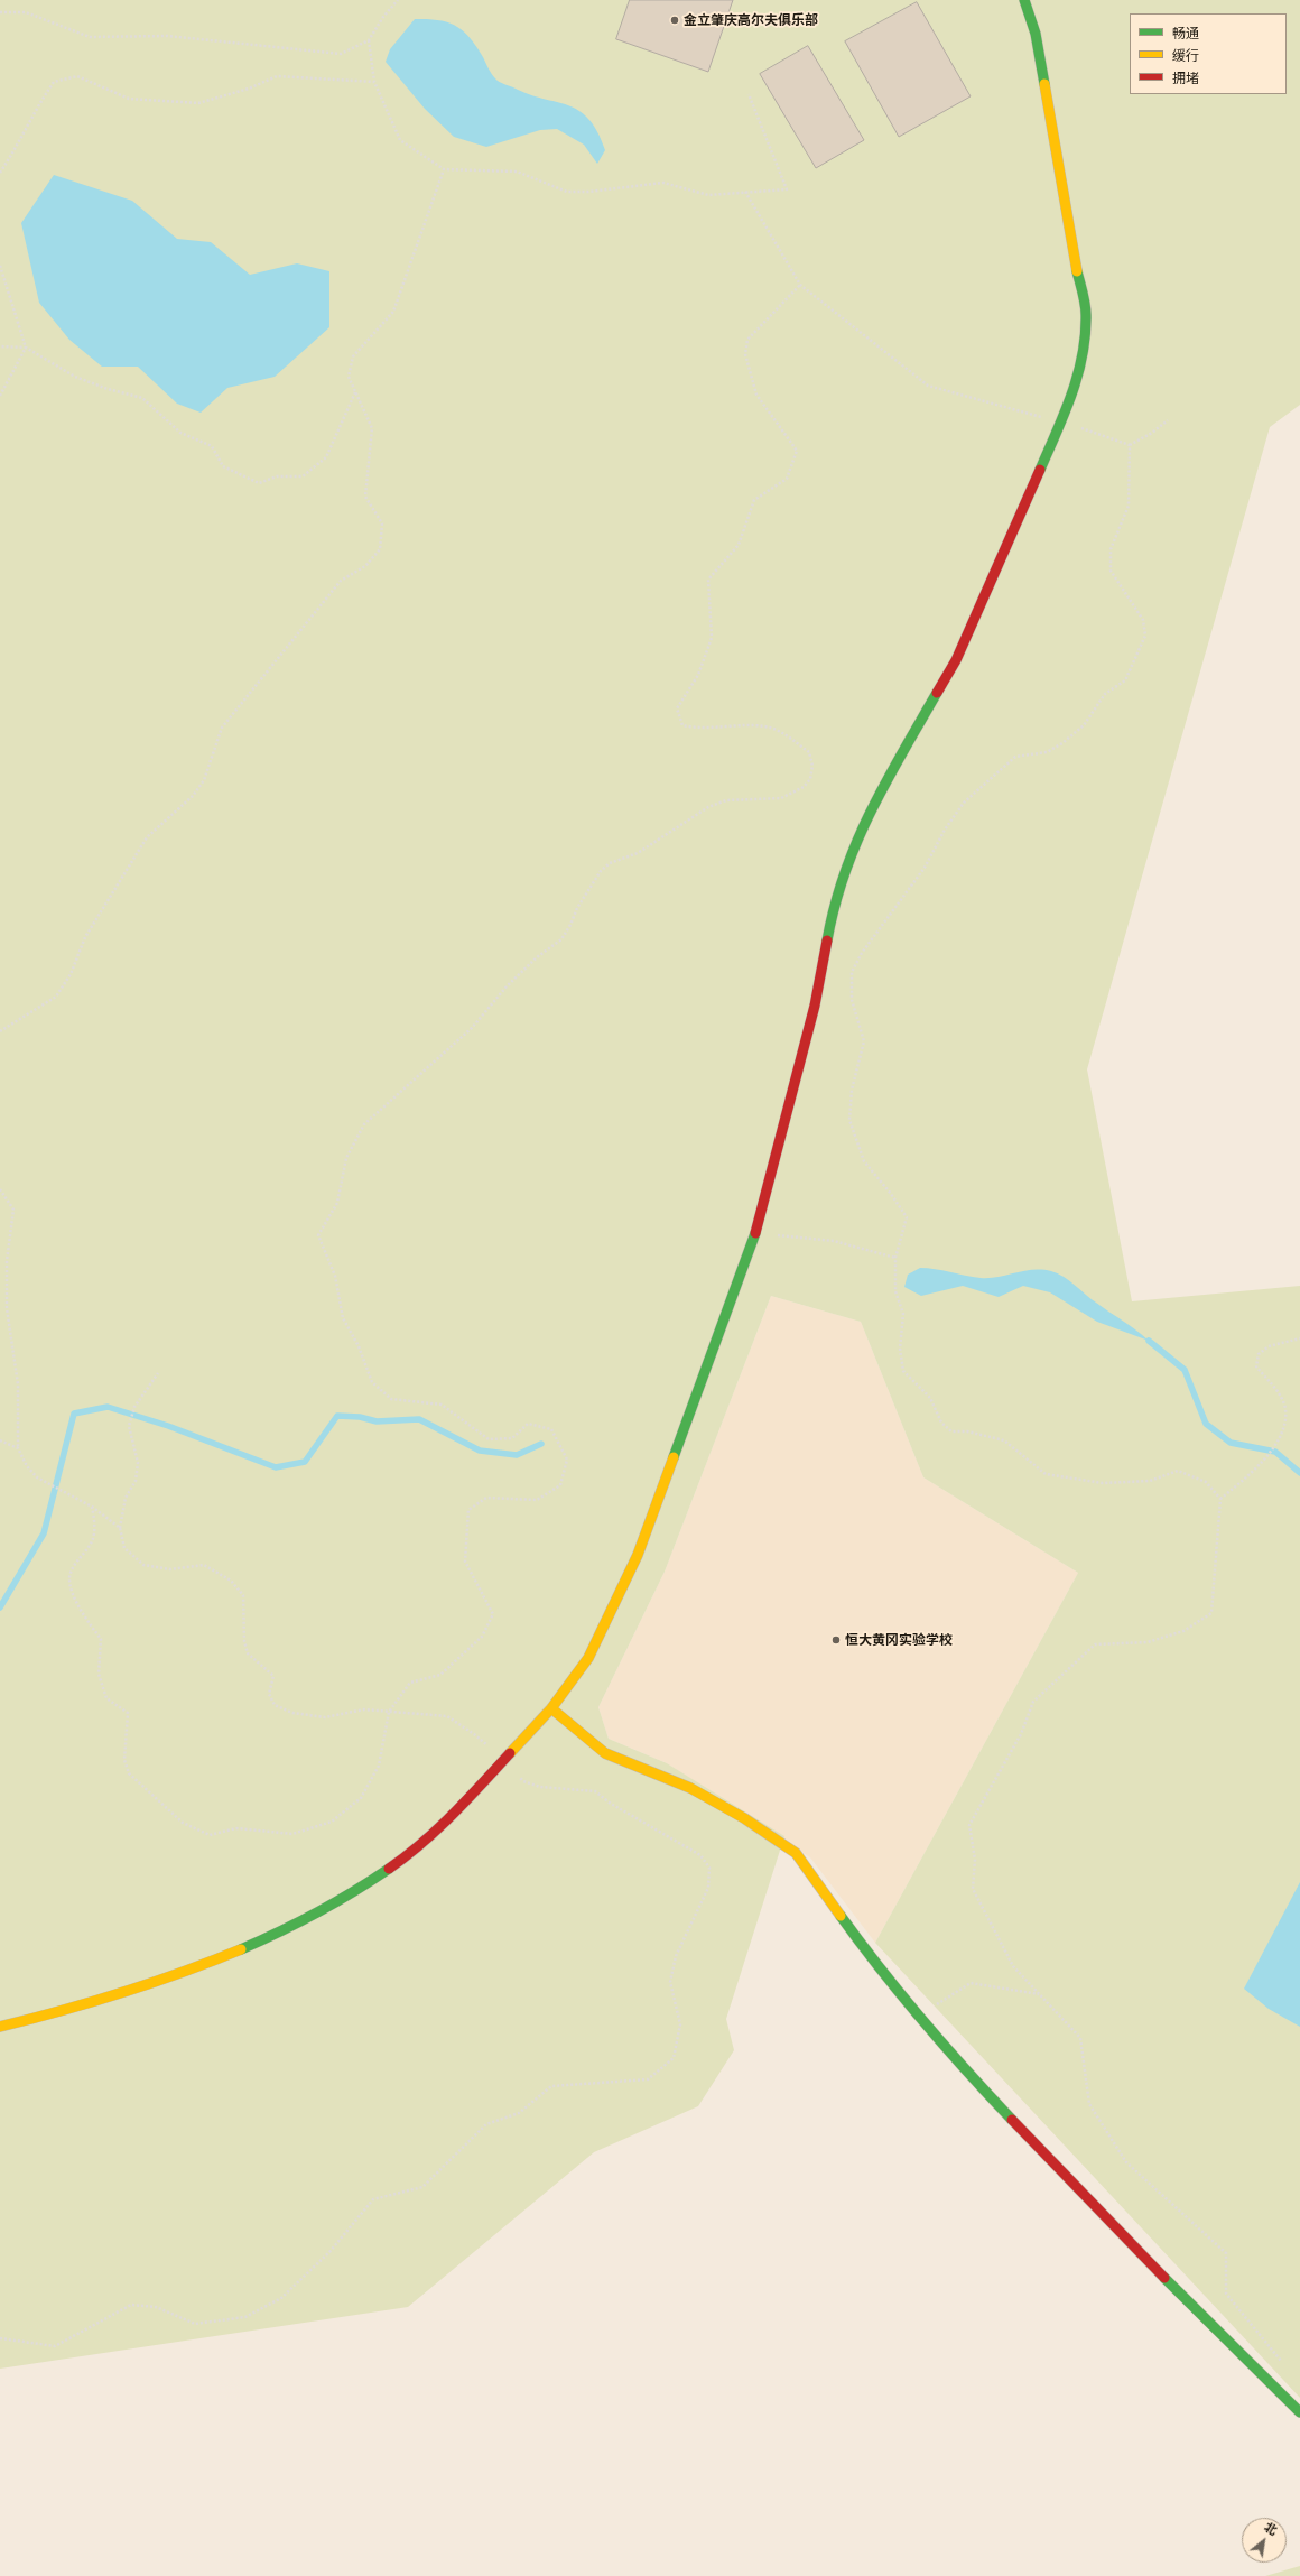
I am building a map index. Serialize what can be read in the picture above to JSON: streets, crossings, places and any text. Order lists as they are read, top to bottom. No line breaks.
{"places":["金立肇庆高尔夫俱乐部","恒大黄冈实验学校"],"legend":["畅通","缓行","拥堵"],"north":"top right"}
